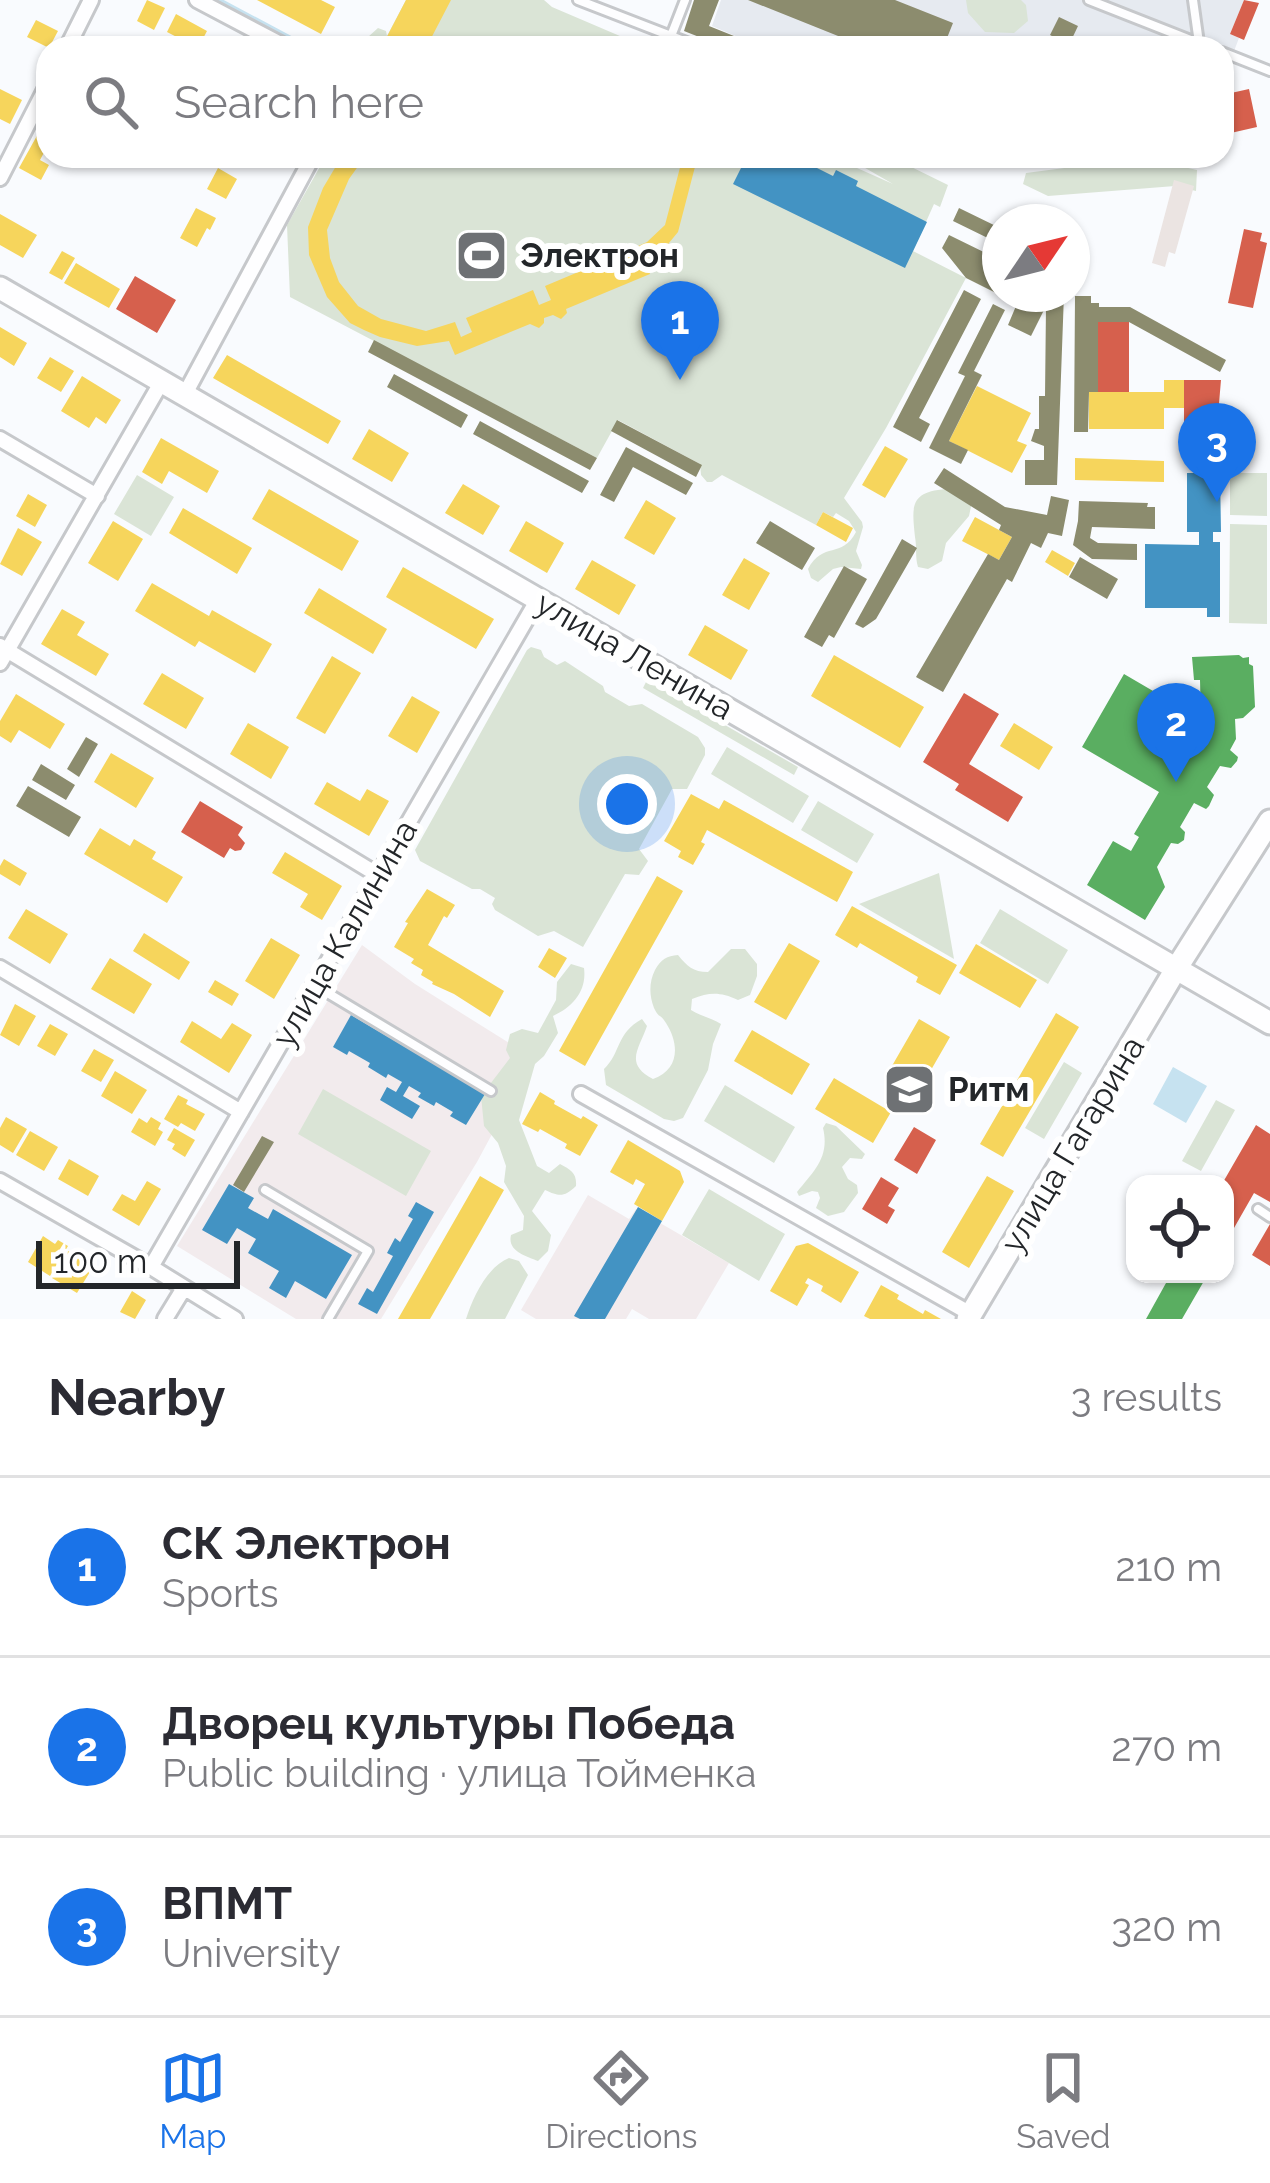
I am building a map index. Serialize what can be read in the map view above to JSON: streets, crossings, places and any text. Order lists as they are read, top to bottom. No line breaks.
{"streets":{"street":["улица Ленина","улица Калинина","улица Гагарина"]},"crossings":[["улица Ленина","улица Калинина"],["улица Ленина","улица Гагарина"]],"places":{"sports":["Электрон"],"school or university":["Ритм"]},"scale_bar":"100 m","north":"top right","page":{"search":"Search here","pins":["1","3","2"],"scale":"100 m","heading":["Nearby","3 results"],"list":[{"mark":"1","name":"СК Электрон","note":"Sports","value":"210 m"},{"mark":"2","name":"Дворец культуры Победа","note":"Public building · улица Тойменка","value":"270 m"},{"mark":"3","name":"ВПМТ","note":"University","value":"320 m"}],"nav":["Map","Directions","Saved"]}}
